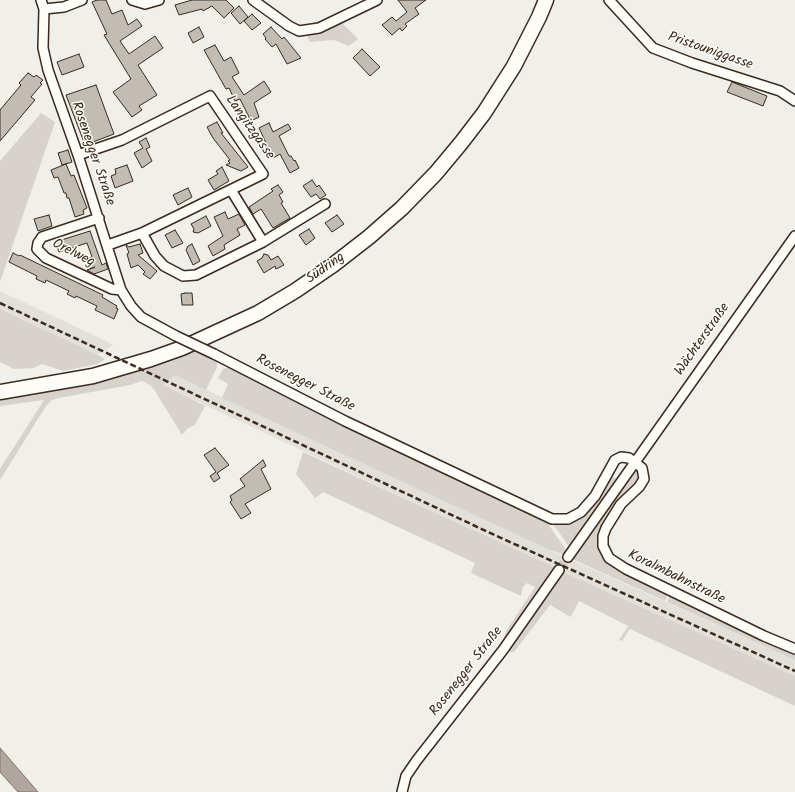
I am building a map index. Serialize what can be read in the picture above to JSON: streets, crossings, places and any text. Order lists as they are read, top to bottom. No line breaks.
{"streets":{"main road":["Südring"],"street":["Pristouniggasse","Langitzgasse","Rosenegger Straße","Orelweg","Wächterstraße","Koralmbahnstraße"]},"crossings":[["Langitzgasse","Rosenegger Straße"],["Rosenegger Straße","Orelweg"],["Rosenegger Straße","Wächterstraße"],["Rosenegger Straße","Koralmbahnstraße"],["Wächterstraße","Koralmbahnstraße"]]}
